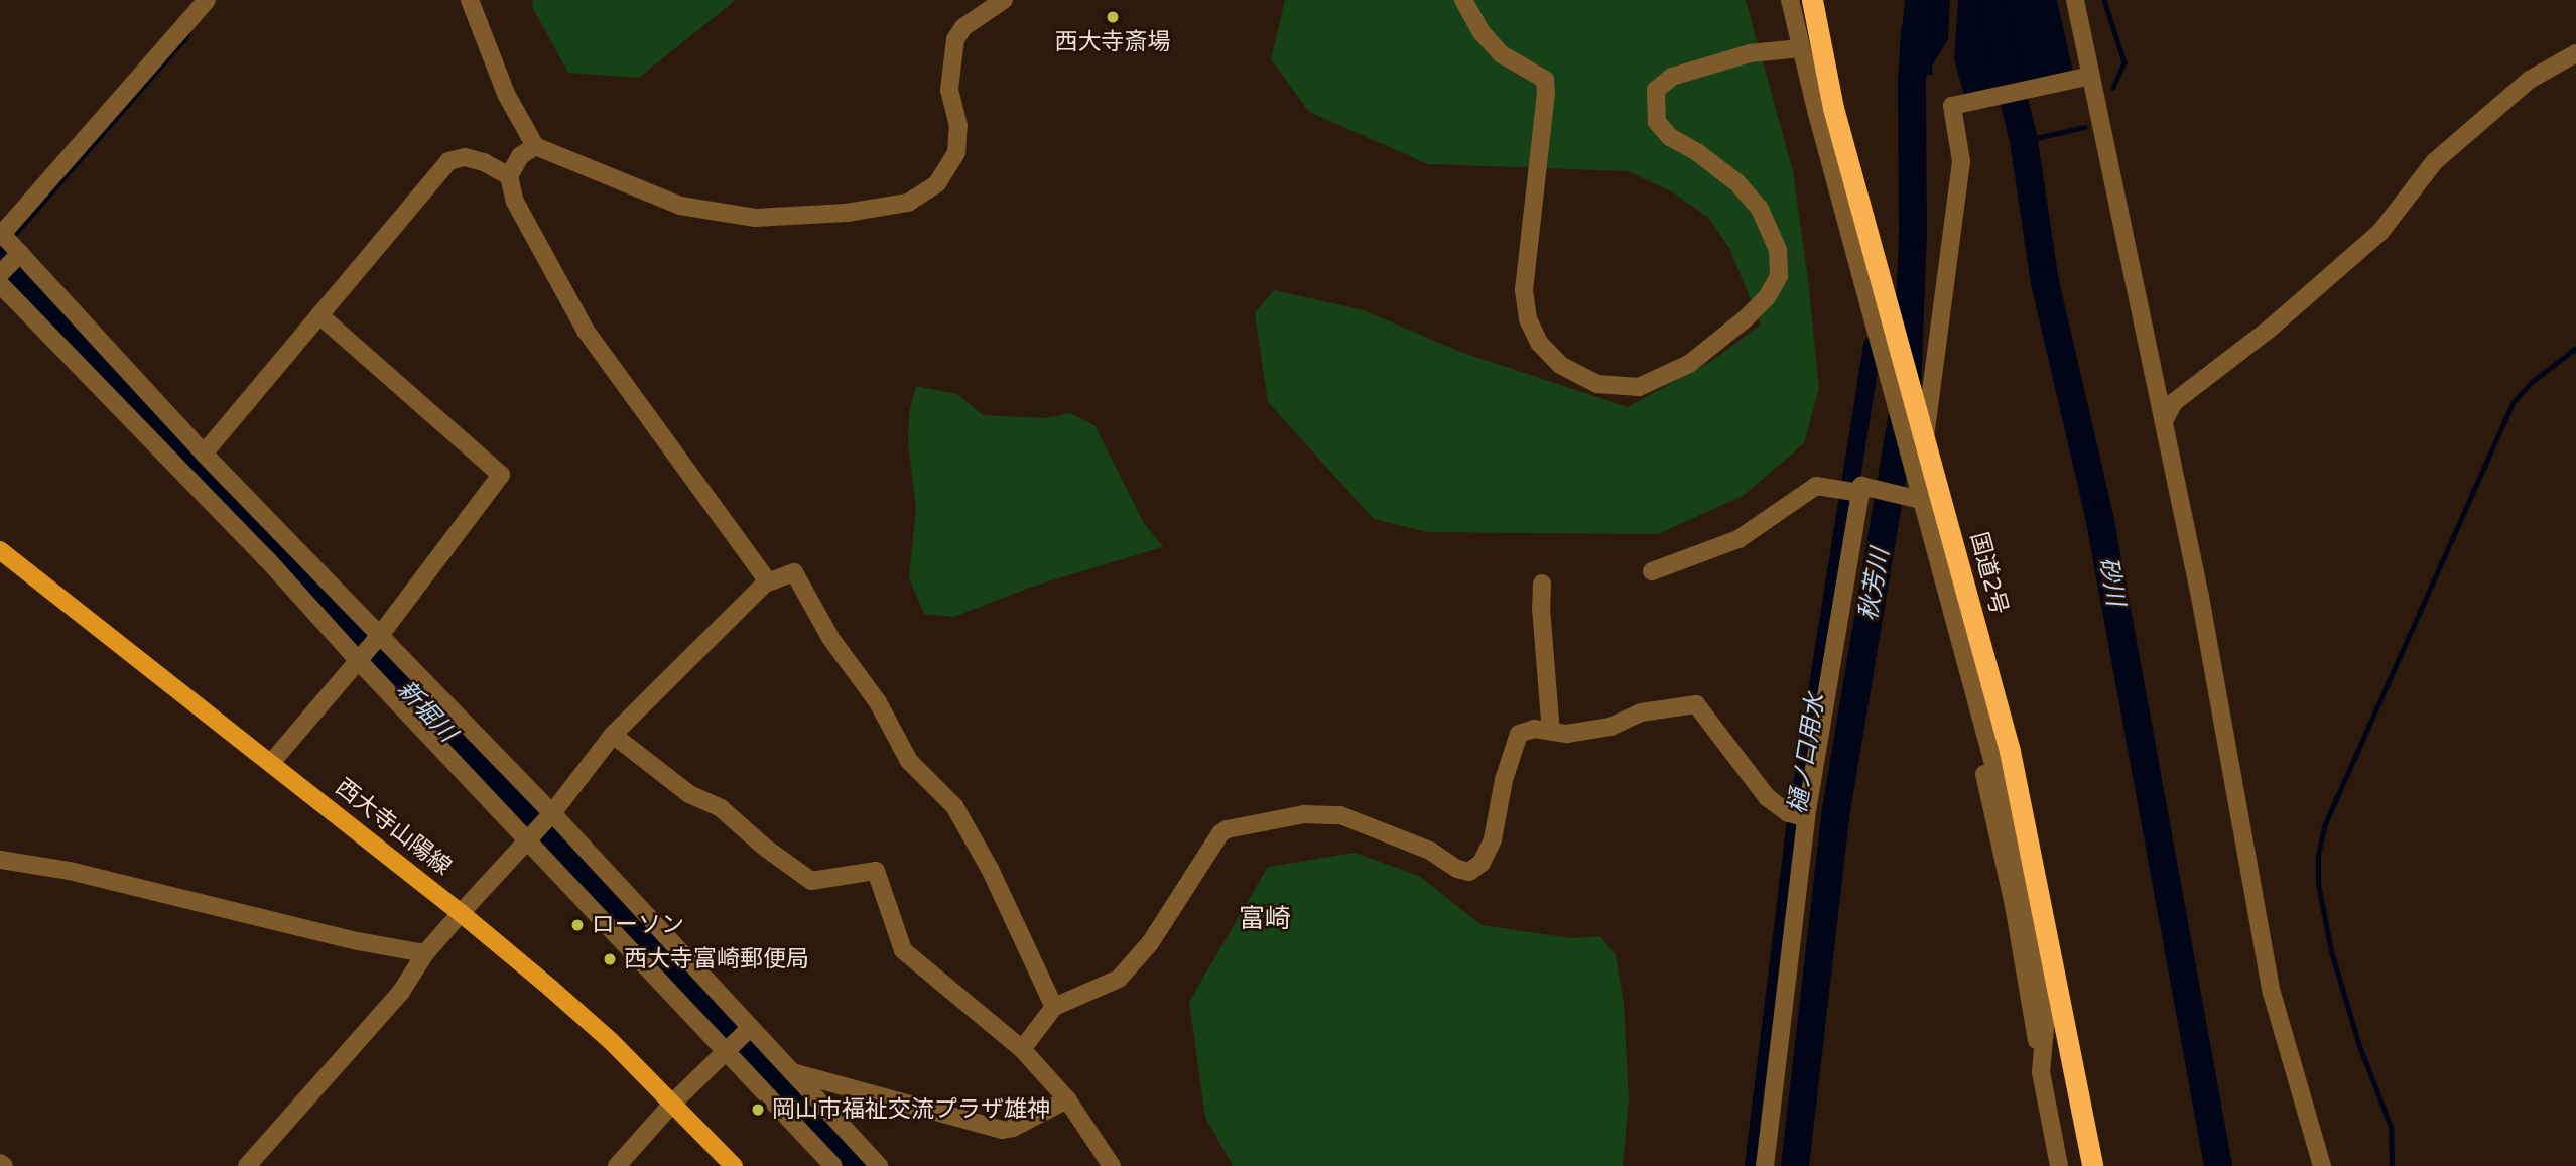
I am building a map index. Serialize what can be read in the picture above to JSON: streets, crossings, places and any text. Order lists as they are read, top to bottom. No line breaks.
{"streets":{"highway":["国道2号"],"main road":["西大寺山陽線"]},"districts":["富崎"],"water":["砂川","秋芳川","新堀川","樋ノ口用水"],"places":["西大寺斎場","ローソン","西大寺富崎郵便局","岡山市福祉交流プラザ雄神"]}
